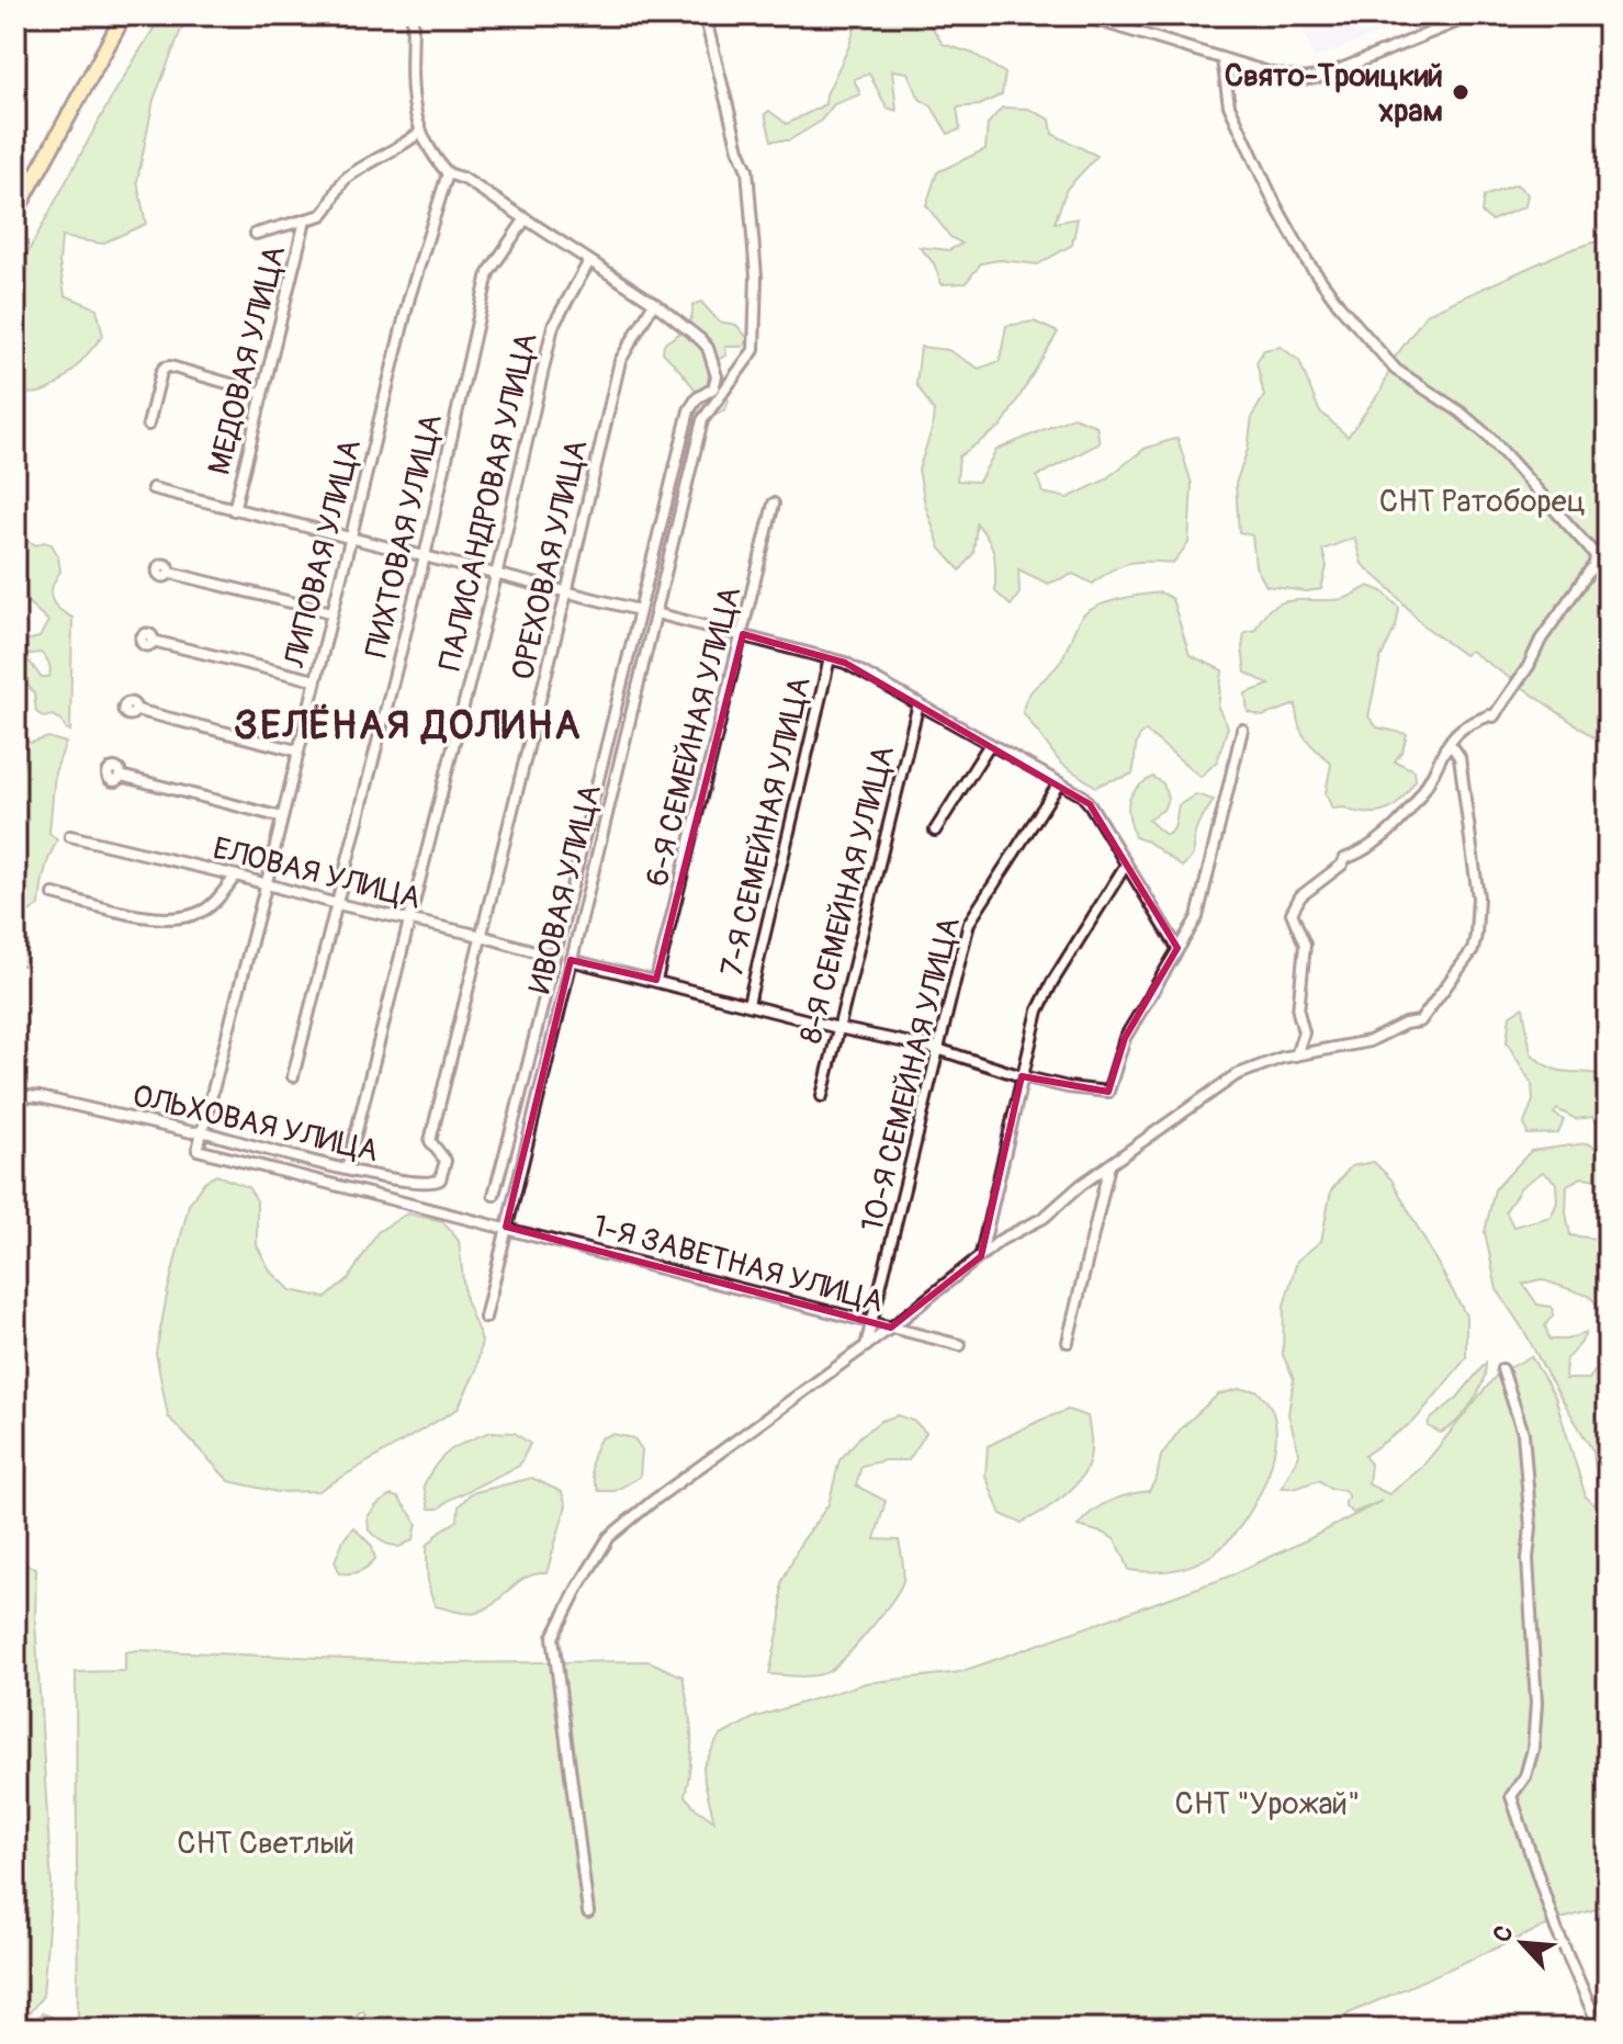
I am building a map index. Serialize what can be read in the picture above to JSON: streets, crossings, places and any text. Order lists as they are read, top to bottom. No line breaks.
{"streets":{"street":["МЕДОВАЯ УЛИЦА","ПАЛИСАНДРОВАЯ УЛИЦА","ПИХТОВАЯ УЛИЦА","ЛИПОВАЯ УЛИЦА","ОРЕХОВАЯ УЛИЦА","6-Я СЕМЕЙНАЯ УЛИЦА","7-Я СЕМЕЙНАЯ УЛИЦА","ЕЛОВАЯ УЛИЦА","ИВОВАЯ УЛИЦА","8-Я СЕМЕЙНАЯ УЛИЦА","10-Я СЕМЕЙНАЯ УЛИЦА","ОЛЬХОВАЯ УЛИЦА","1-Я ЗАВЕТНАЯ УЛИЦА"]},"crossings":[["ПАЛИСАНДРОВАЯ УЛИЦА","ЕЛОВАЯ УЛИЦА"],["ПАЛИСАНДРОВАЯ УЛИЦА","ОЛЬХОВАЯ УЛИЦА"],["ПИХТОВАЯ УЛИЦА","ЕЛОВАЯ УЛИЦА"],["ЛИПОВАЯ УЛИЦА","ЕЛОВАЯ УЛИЦА"],["ЛИПОВАЯ УЛИЦА","ОЛЬХОВАЯ УЛИЦА"],["ЛИПОВАЯ УЛИЦА","1-Я ЗАВЕТНАЯ УЛИЦА"],["ОРЕХОВАЯ УЛИЦА","ЕЛОВАЯ УЛИЦА"],["ОРЕХОВАЯ УЛИЦА","ИВОВАЯ УЛИЦА"],["ОРЕХОВАЯ УЛИЦА","ОЛЬХОВАЯ УЛИЦА"],["ЕЛОВАЯ УЛИЦА","ИВОВАЯ УЛИЦА"],["ИВОВАЯ УЛИЦА","1-Я ЗАВЕТНАЯ УЛИЦА"],["10-Я СЕМЕЙНАЯ УЛИЦА","1-Я ЗАВЕТНАЯ УЛИЦА"]],"districts":["ЗЕЛЁНАЯ ДОЛИНА"],"parks":["СНТ Ратоборец","СНТ \"Урожай\"","СНТ Светлый"],"places":["Свято-Троицкий храм"],"north":"top left"}
